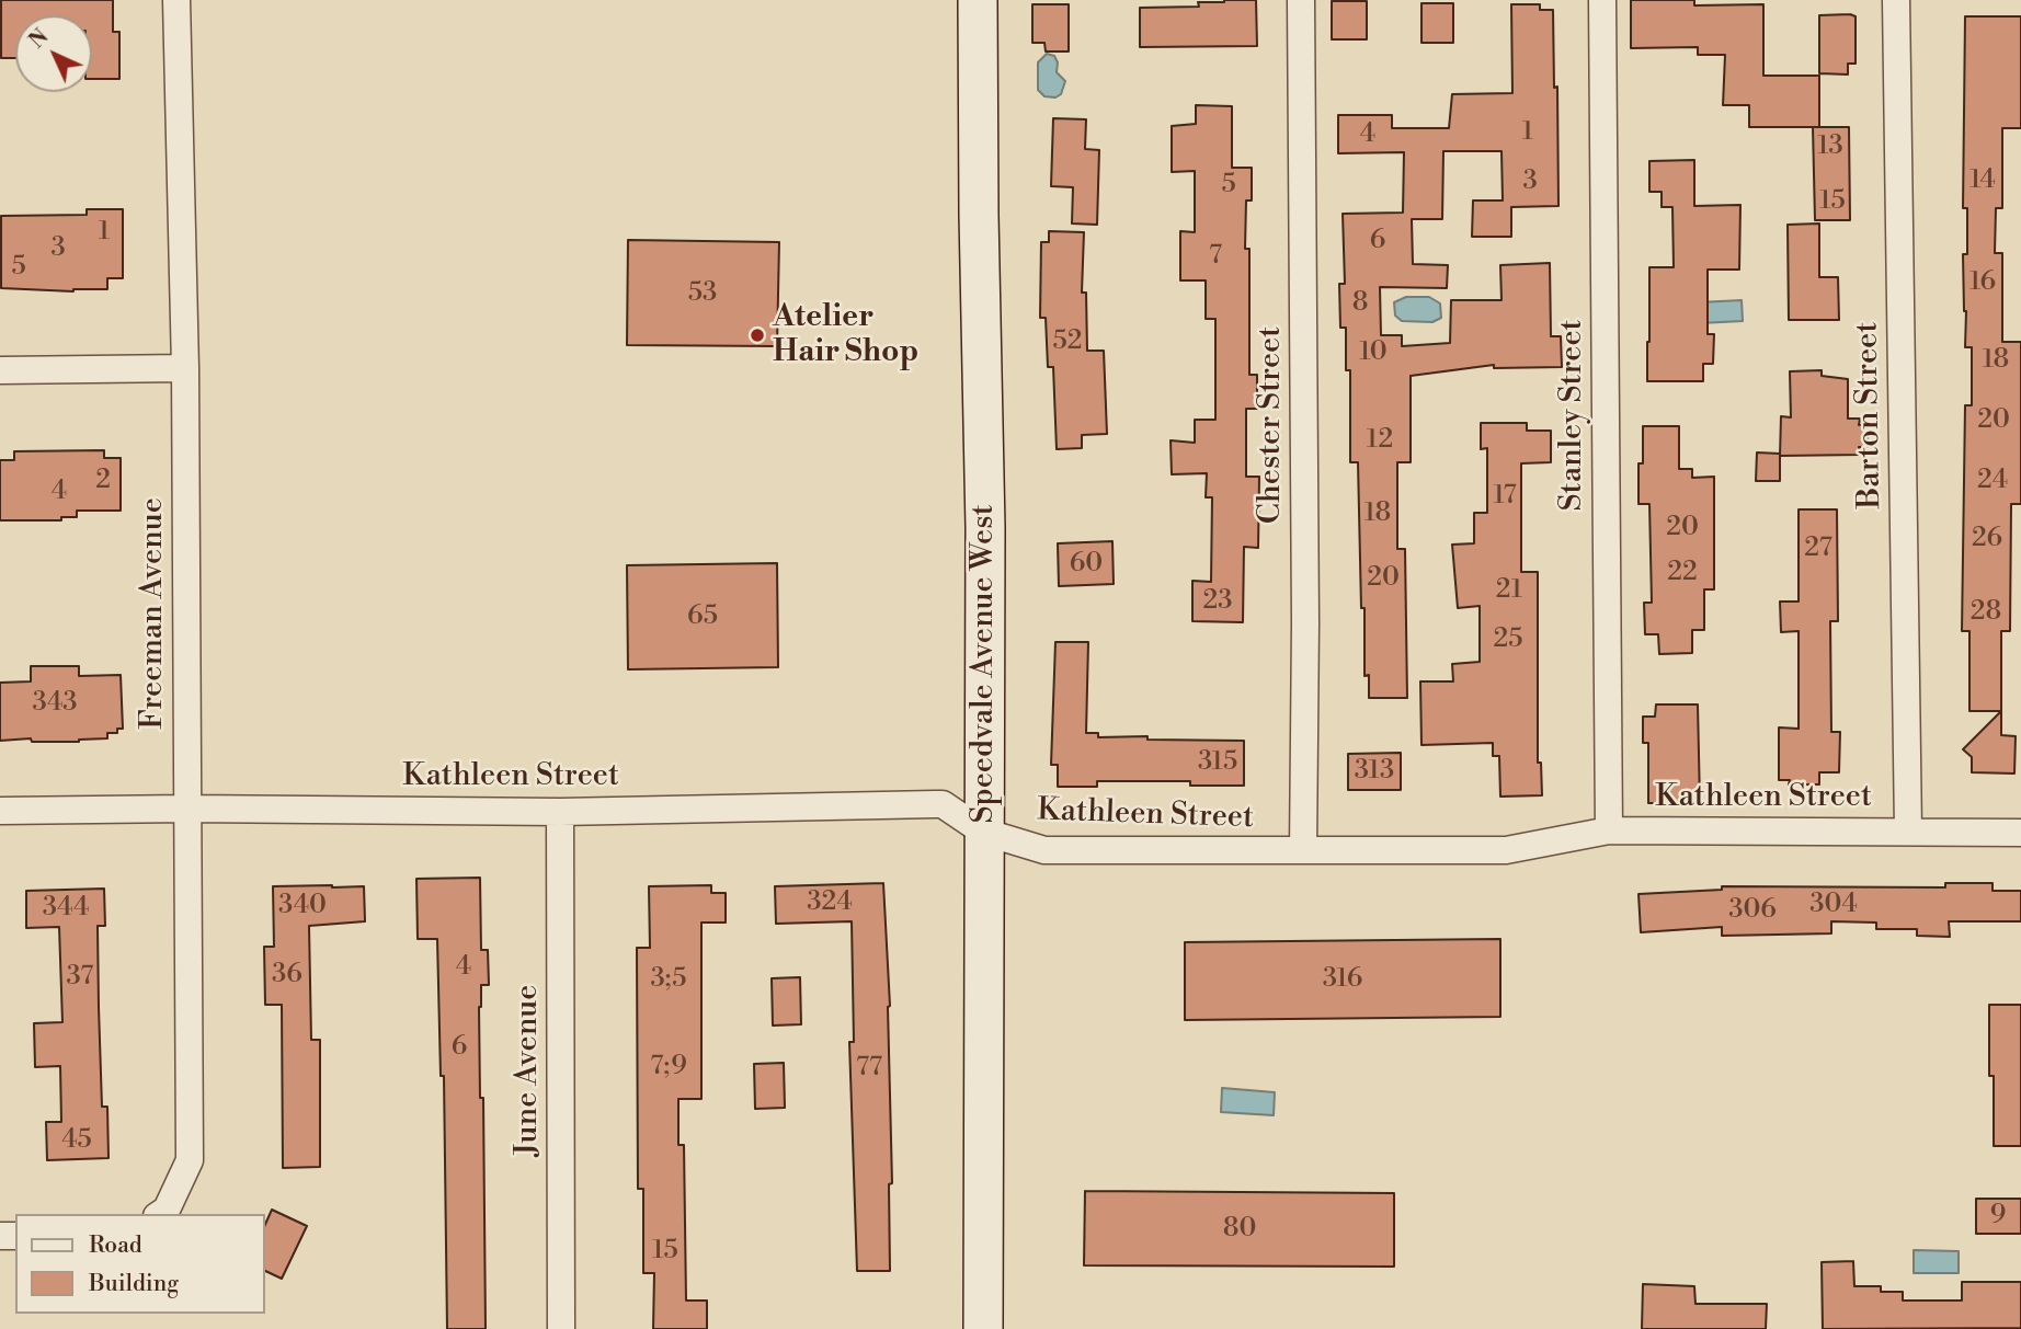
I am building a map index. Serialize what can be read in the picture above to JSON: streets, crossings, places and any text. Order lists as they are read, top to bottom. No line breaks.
{"streets":{"main road":["Speedvale Avenue West"],"street":["Stanley Street","Barton Street","Chester Street","Freeman Avenue","Kathleen Street","June Avenue"]},"crossings":[["Stanley Street","Kathleen Street"],["Barton Street","Kathleen Street"],["Chester Street","Kathleen Street"],["Freeman Avenue","Kathleen Street"],["Speedvale Avenue West","Kathleen Street"],["Kathleen Street","June Avenue"]],"places":["Atelier Hair Shop"],"house_numbers":["1","4","13","14","3","5","15","1","6","3","7","5","16","53","8","52","10","18","20","12","2","24","4","17","18","20","26","27","60","22","20","21","23","28","65","25","343","315","313","324","304","340","344","306","4","36","37","3;5","316","6","7;9","77","45","9","80","15"],"legend":["Road","Building"],"north":"top left"}
